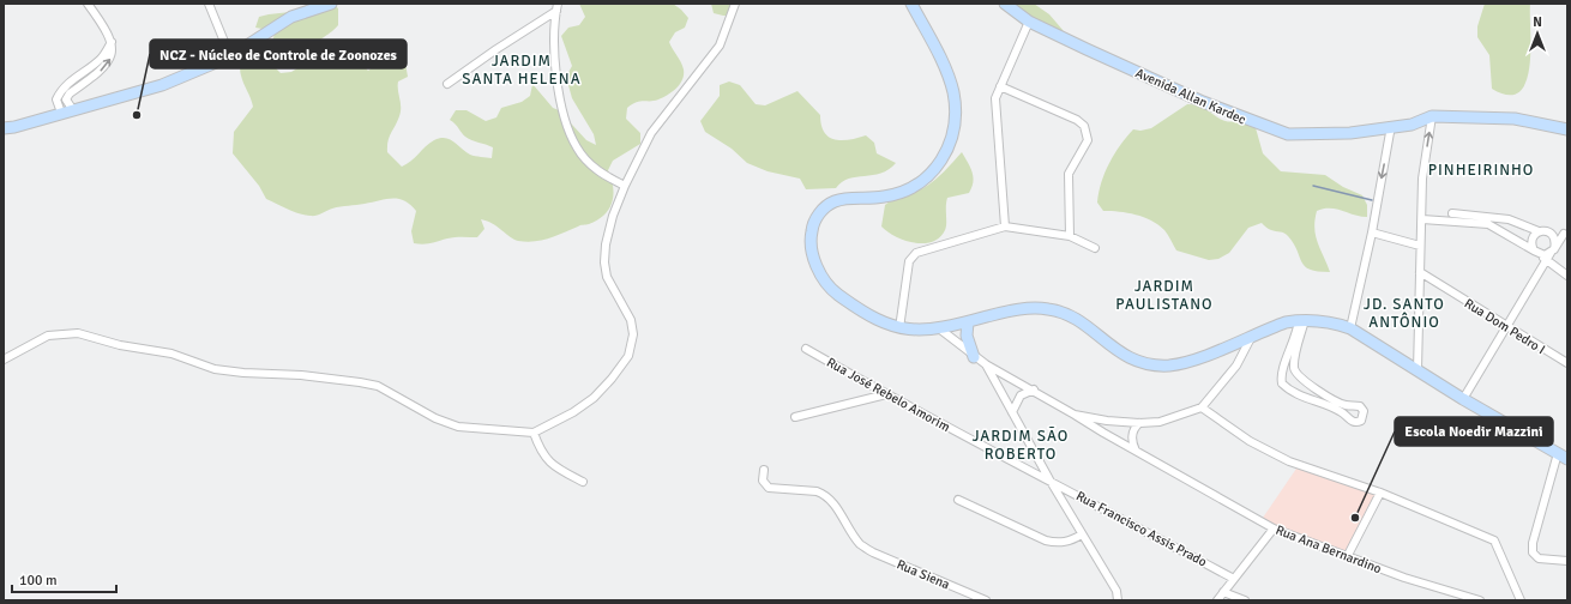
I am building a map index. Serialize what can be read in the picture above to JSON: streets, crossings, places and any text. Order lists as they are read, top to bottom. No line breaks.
{"streets":{"street":["Avenida Allan Kardec","Rua Dom Pedro I","Rua José Rebelo Amorim","Rua Francisco Assis Prado","Rua Ana Bernardino","Rua Siena"]},"crossings":[["Rua José Rebelo Amorim","Rua Francisco Assis Prado"]],"districts":["JARDIM SANTA HELENA","PINHEIRINHO","JARDIM PAULISTANO","JD. SANTO ANTÔNIO","JARDIM SÃO ROBERTO"],"places":["NCZ - Núcleo de Controle de Zoonozes","Escola Noedir Mazzini"],"scale_bar":"100 m","north":"top"}
